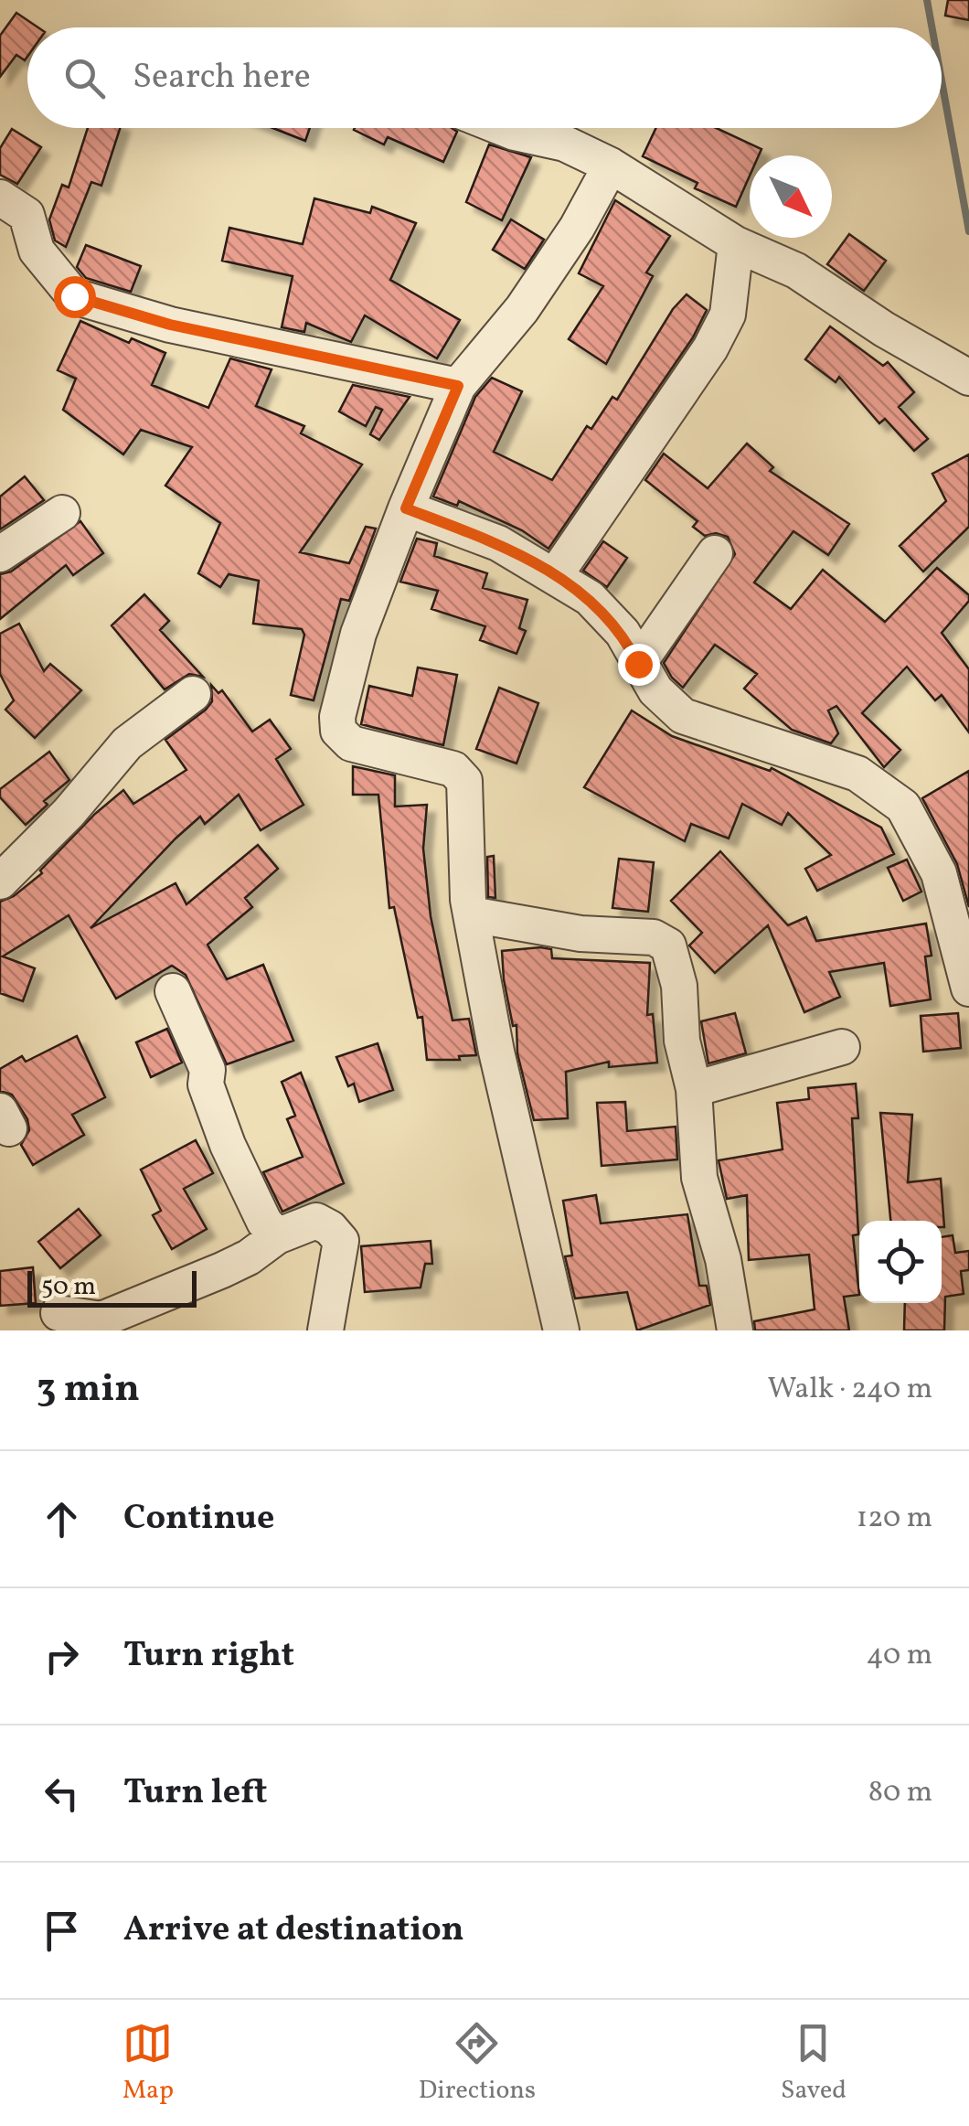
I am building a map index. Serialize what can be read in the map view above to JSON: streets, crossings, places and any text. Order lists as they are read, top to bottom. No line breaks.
{"scale_bar":"50 m","north":"bottom right","page":{"search":"Search here","scale":"50 m","heading":["3 min","Walk · 240 m"],"list":[["Continue","120 m"],["Turn right","40 m"],["Turn left","80 m"],"Arrive at destination"],"nav":["Map","Directions","Saved"]}}
